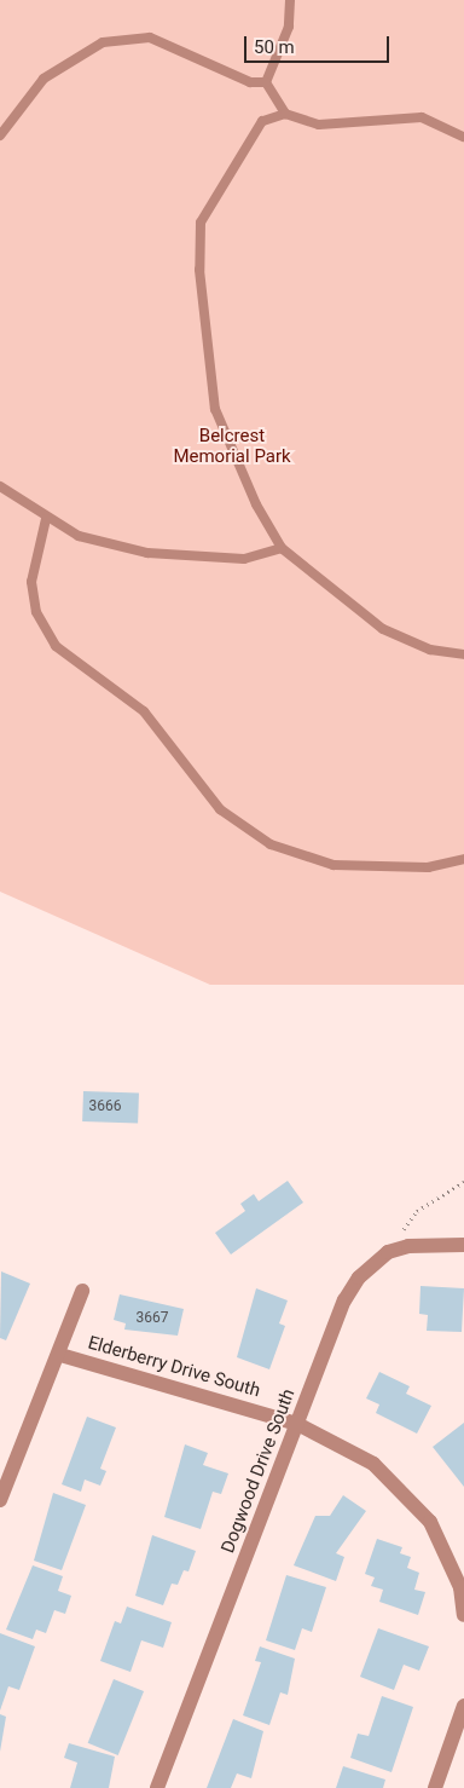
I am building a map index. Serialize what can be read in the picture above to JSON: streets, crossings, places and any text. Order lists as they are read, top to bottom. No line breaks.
{"streets":{"street":["Elderberry Drive South","Dogwood Drive South"]},"crossings":[["Elderberry Drive South","Dogwood Drive South"]],"parks":["Belcrest Memorial Park"],"house_numbers":["3666","3667"],"scale_bar":"50 m"}
